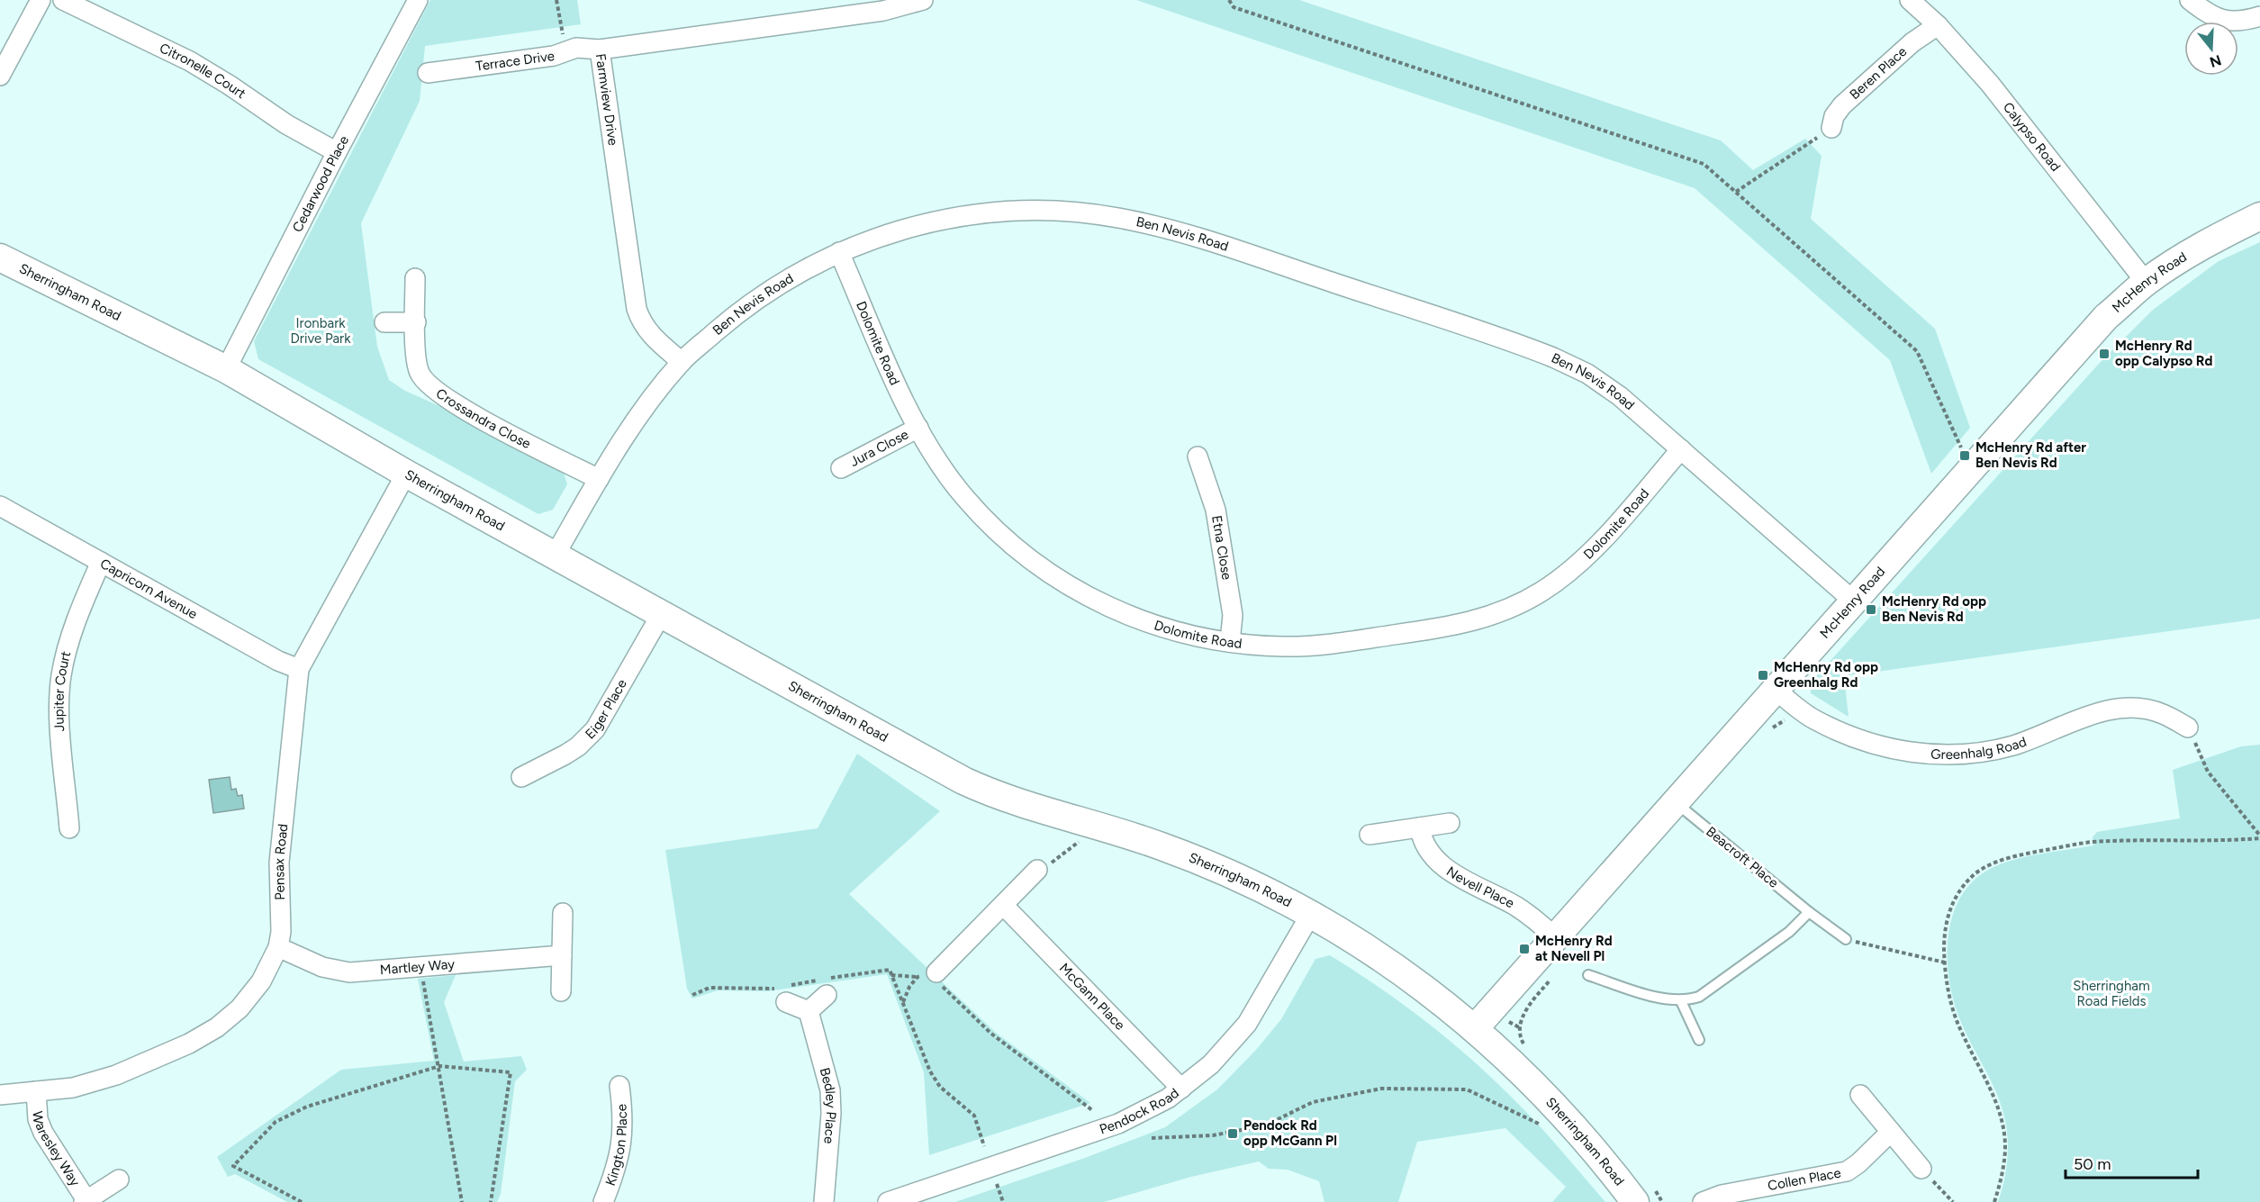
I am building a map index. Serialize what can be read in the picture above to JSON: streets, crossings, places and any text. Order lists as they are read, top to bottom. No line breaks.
{"streets":{"street":["Terrace Drive","Citronelle Court","Beren Place","Farmview Drive","Calypso Road","Cedarwood Place","Ben Nevis Road","McHenry Road","Sherringham Road","Dolomite Road","Crossandra Close","Jura Close","Etna Close","Capricorn Avenue","Jupiter Court","Eiger Place","Greenhalg Road","Pensax Road","Nevell Place","Martley Way","McGann Place","Bedley Place","Pendock Road","Kington Place","Waresley Way","Collen Place"],"lane":["Beacroft Place"]},"crossings":[["Terrace Drive","Farmview Drive"],["Citronelle Court","Cedarwood Place"],["Beren Place","Calypso Road"],["Farmview Drive","Ben Nevis Road"],["Calypso Road","McHenry Road"],["Cedarwood Place","Sherringham Road"],["Ben Nevis Road","McHenry Road"],["Ben Nevis Road","Sherringham Road"],["Ben Nevis Road","Dolomite Road"],["Ben Nevis Road","Crossandra Close"],["McHenry Road","Sherringham Road"],["McHenry Road","Greenhalg Road"],["McHenry Road","Beacroft Place"],["McHenry Road","Nevell Place"],["Sherringham Road","Eiger Place"],["Sherringham Road","Pensax Road"],["Sherringham Road","Pendock Road"],["Dolomite Road","Jura Close"],["Dolomite Road","Etna Close"],["Capricorn Avenue","Jupiter Court"],["Capricorn Avenue","Pensax Road"],["Pensax Road","Martley Way"],["Pensax Road","Waresley Way"],["McGann Place","Pendock Road"]],"parks":["Ironbark Drive Park","Sherringham Road Fields"],"places":{"transit":["McHenry Rd opp Calypso Rd","McHenry Rd after Ben Nevis Rd","McHenry Rd opp Ben Nevis Rd","McHenry Rd opp Greenhalg Rd","McHenry Rd at Nevell Pl","Pendock Rd opp McGann Pl"]},"scale_bar":"50 m","north":"bottom"}
